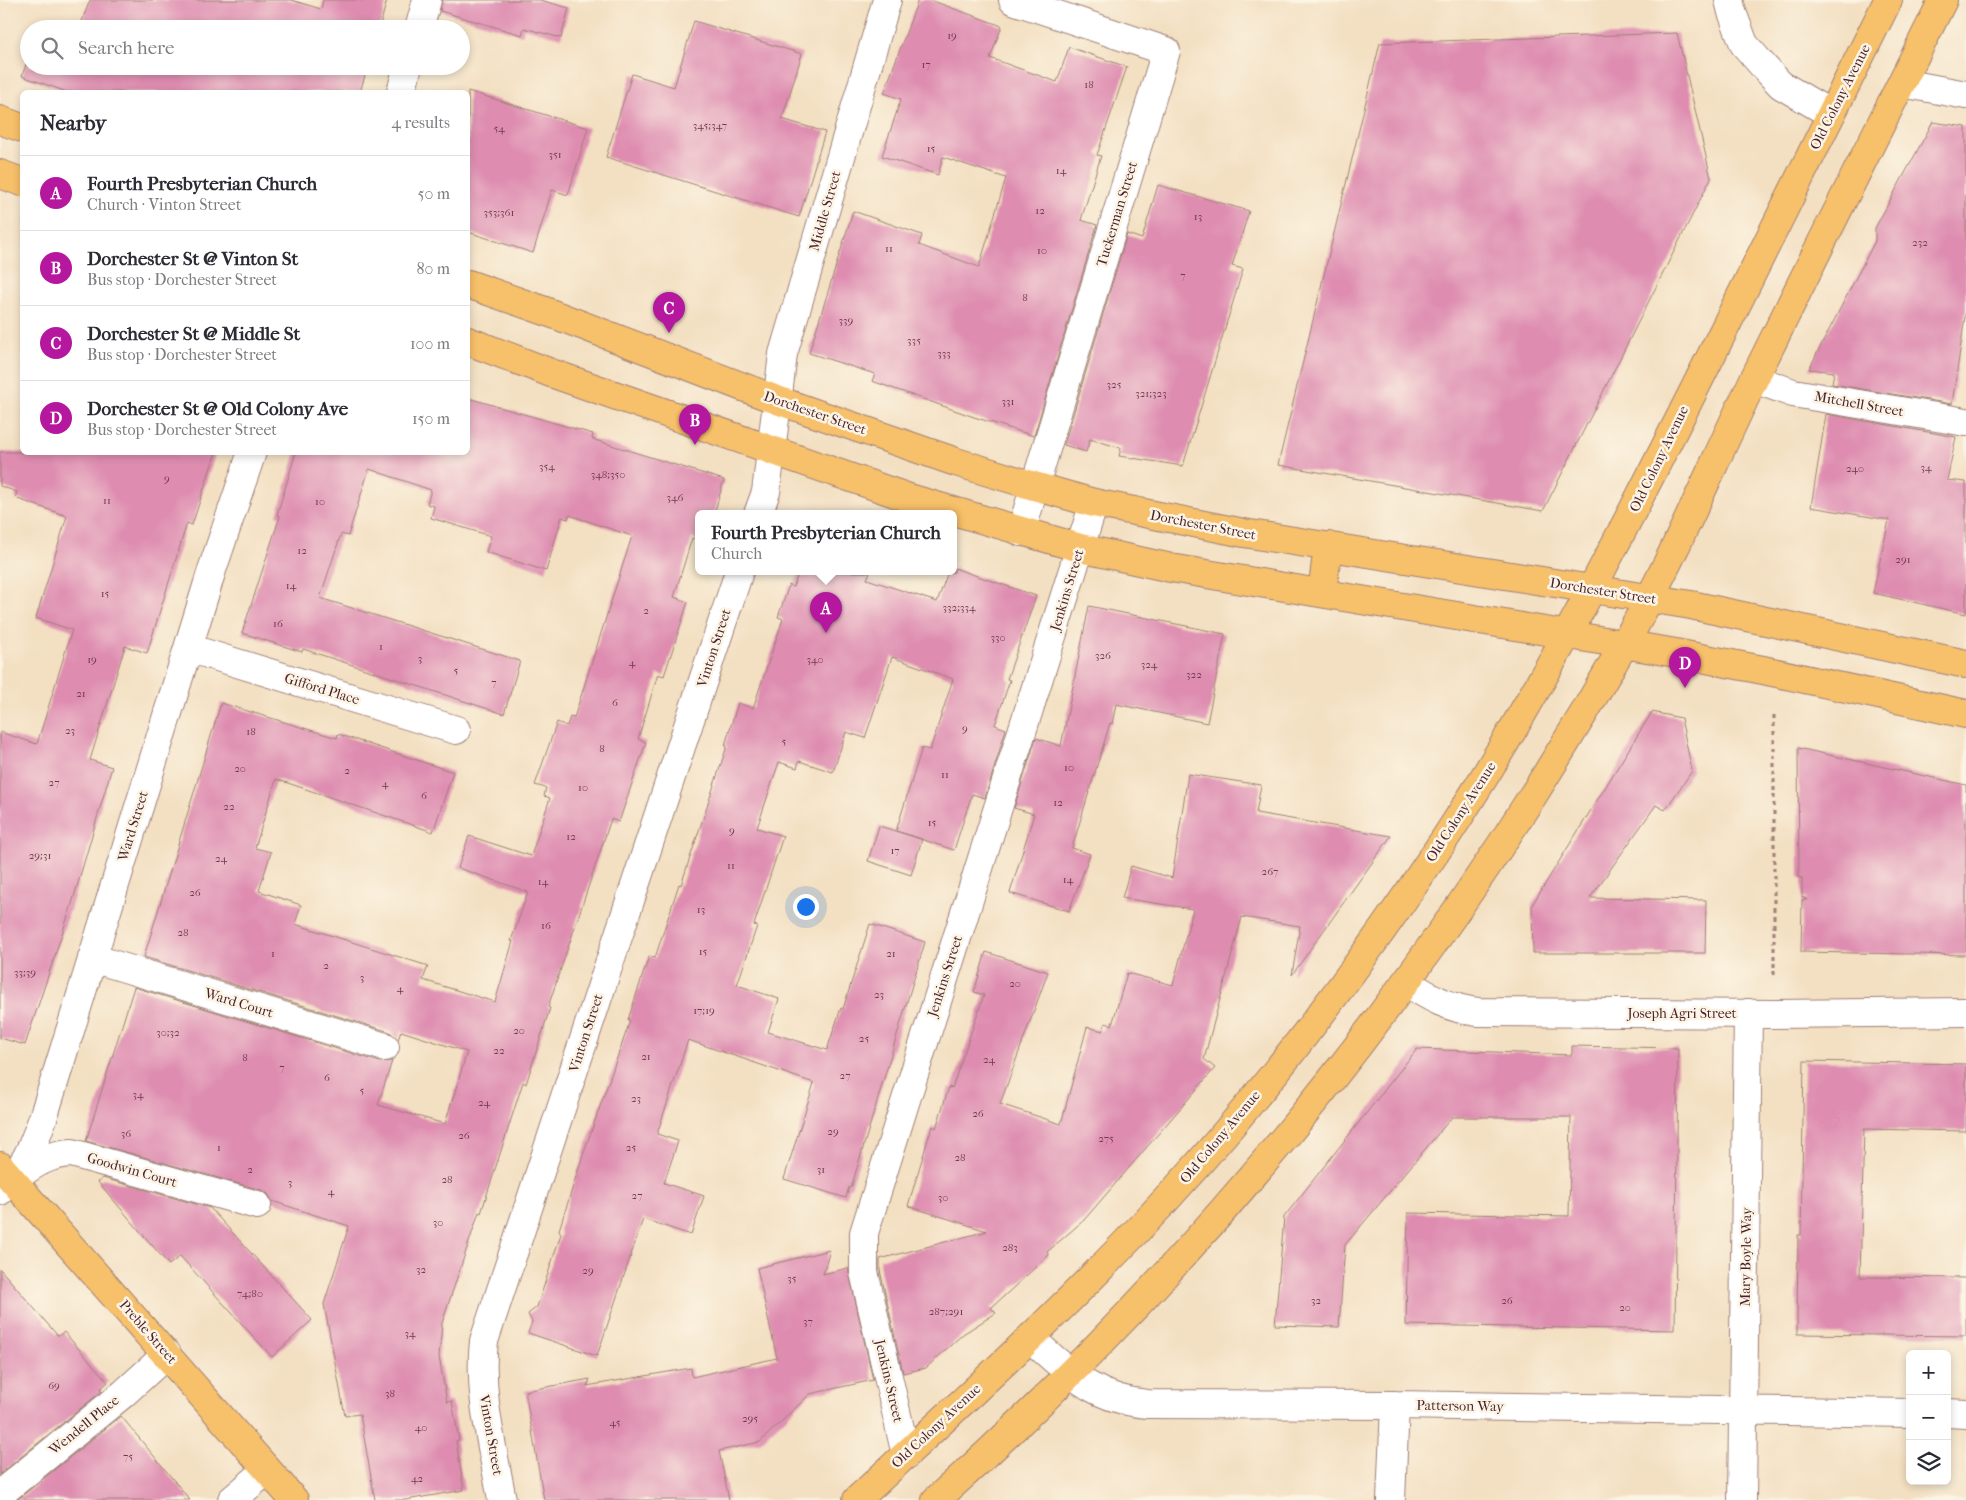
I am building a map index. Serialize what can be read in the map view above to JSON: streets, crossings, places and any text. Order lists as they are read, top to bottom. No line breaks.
{"streets":{"main road":["Old Colony Avenue","Dorchester Street","Preble Street"],"street":["Middle Street","Tuckerman Street","Mitchell Street","Jenkins Street","Vinton Street","Gifford Place","Ward Street","Ward Court","Joseph Agri Street","Goodwin Court","Mary Boyle Way","Patterson Way","Wendell Place"]},"crossings":[["Old Colony Avenue","Dorchester Street"],["Old Colony Avenue","Jenkins Street"],["Old Colony Avenue","Patterson Way"],["Middle Street","Dorchester Street"],["Tuckerman Street","Dorchester Street"],["Dorchester Street","Jenkins Street"],["Gifford Place","Ward Street"],["Ward Street","Ward Court"],["Ward Street","Goodwin Court"],["Ward Street","Preble Street"],["Joseph Agri Street","Mary Boyle Way"],["Goodwin Court","Preble Street"],["Mary Boyle Way","Patterson Way"],["Preble Street","Wendell Place"]],"house_numbers":["19","17","18","345;347","54","15","351","14","12","353;361","13","232","11","10","7","8","339","335","333","325","321;323","331","354","34","240","348;350","9","346","11","10","12","291","14","15","332;334","2","16","330","1","326","3","19","340","4","324","5","322","7","21","6","9","23","18","5","8","10","20","2","11","27","4","10","6","12","22","15","9","12","17","29;31","24","11","267","14","14","26","13","16","28","15","1","21","2","33;39","3","20","4","23","17;19","20","30;32","25","22","21","8","24","7","27","6","5","34","23","24","26","29","36","26","275","1","25","28","2","31","28","3","4","27","30","30","283","32","29","35","74;80","32","26","20","287;291","37","34","69","38","295","45","40","75","42"],"page":{"search":"Search here","heading":["Nearby","4 results"],"list":[{"mark":"A","name":"Fourth Presbyterian Church","note":"Church · Vinton Street","value":"50 m"},{"mark":"B","name":"Dorchester St @ Vinton St","note":"Bus stop · Dorchester Street","value":"80 m"},{"mark":"C","name":"Dorchester St @ Middle St","note":"Bus stop · Dorchester Street","value":"100 m"},{"mark":"D","name":"Dorchester St @ Old Colony Ave","note":"Bus stop · Dorchester Street","value":"150 m"}],"pins":["C","B","A","D"],"popup":["Fourth Presbyterian Church","Church"],"map_buttons":["+","−"]}}
